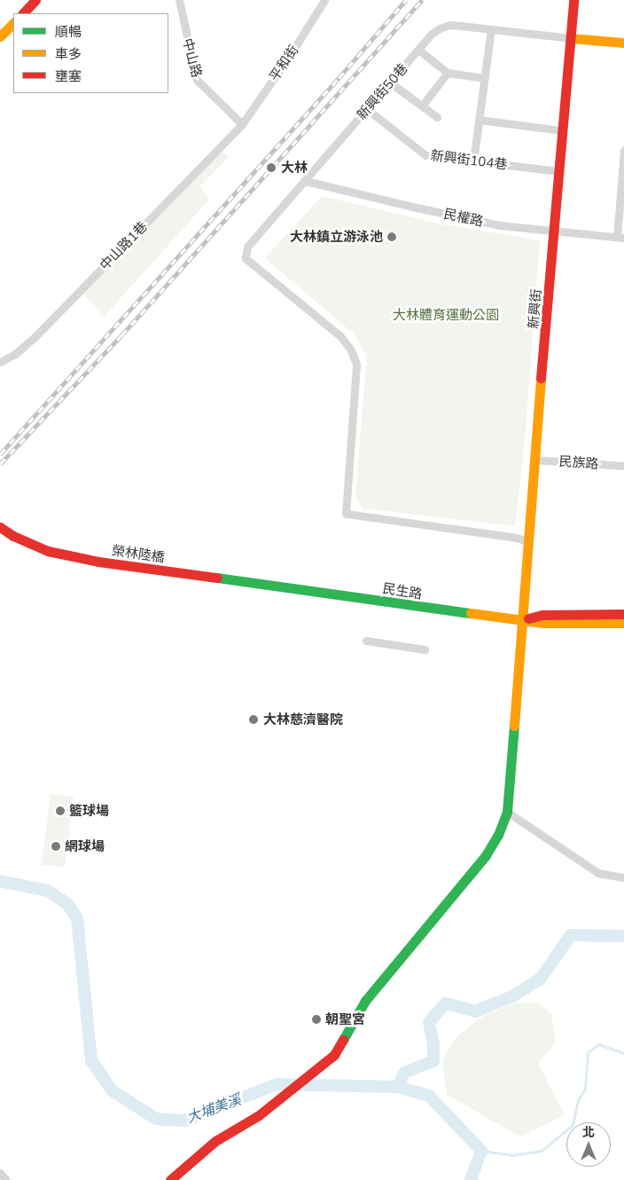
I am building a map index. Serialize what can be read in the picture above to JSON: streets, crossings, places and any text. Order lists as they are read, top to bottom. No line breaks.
{"streets":{"main road":["新興街","榮林陸橋","民生路"],"street":["中山路","平和街","新興街50巷","新興街104巷","民權路","中山路1巷","民族路"]},"crossings":[["中山路","平和街"],["中山路","中山路1巷"],["平和街","中山路1巷"],["新興街50巷","新興街104巷"],["新興街50巷","民權路"],["新興街50巷","新興街"],["新興街104巷","新興街"],["民權路","新興街"],["新興街","民族路"],["新興街","民生路"],["榮林陸橋","民生路"]],"water":["大埔美溪"],"parks":["大林體育運動公園"],"places":["大林","大林鎮立游泳池","大林慈濟醫院","籃球場","網球場","朝聖宮"],"legend":["順暢","車多","壅塞"],"north":"top"}
